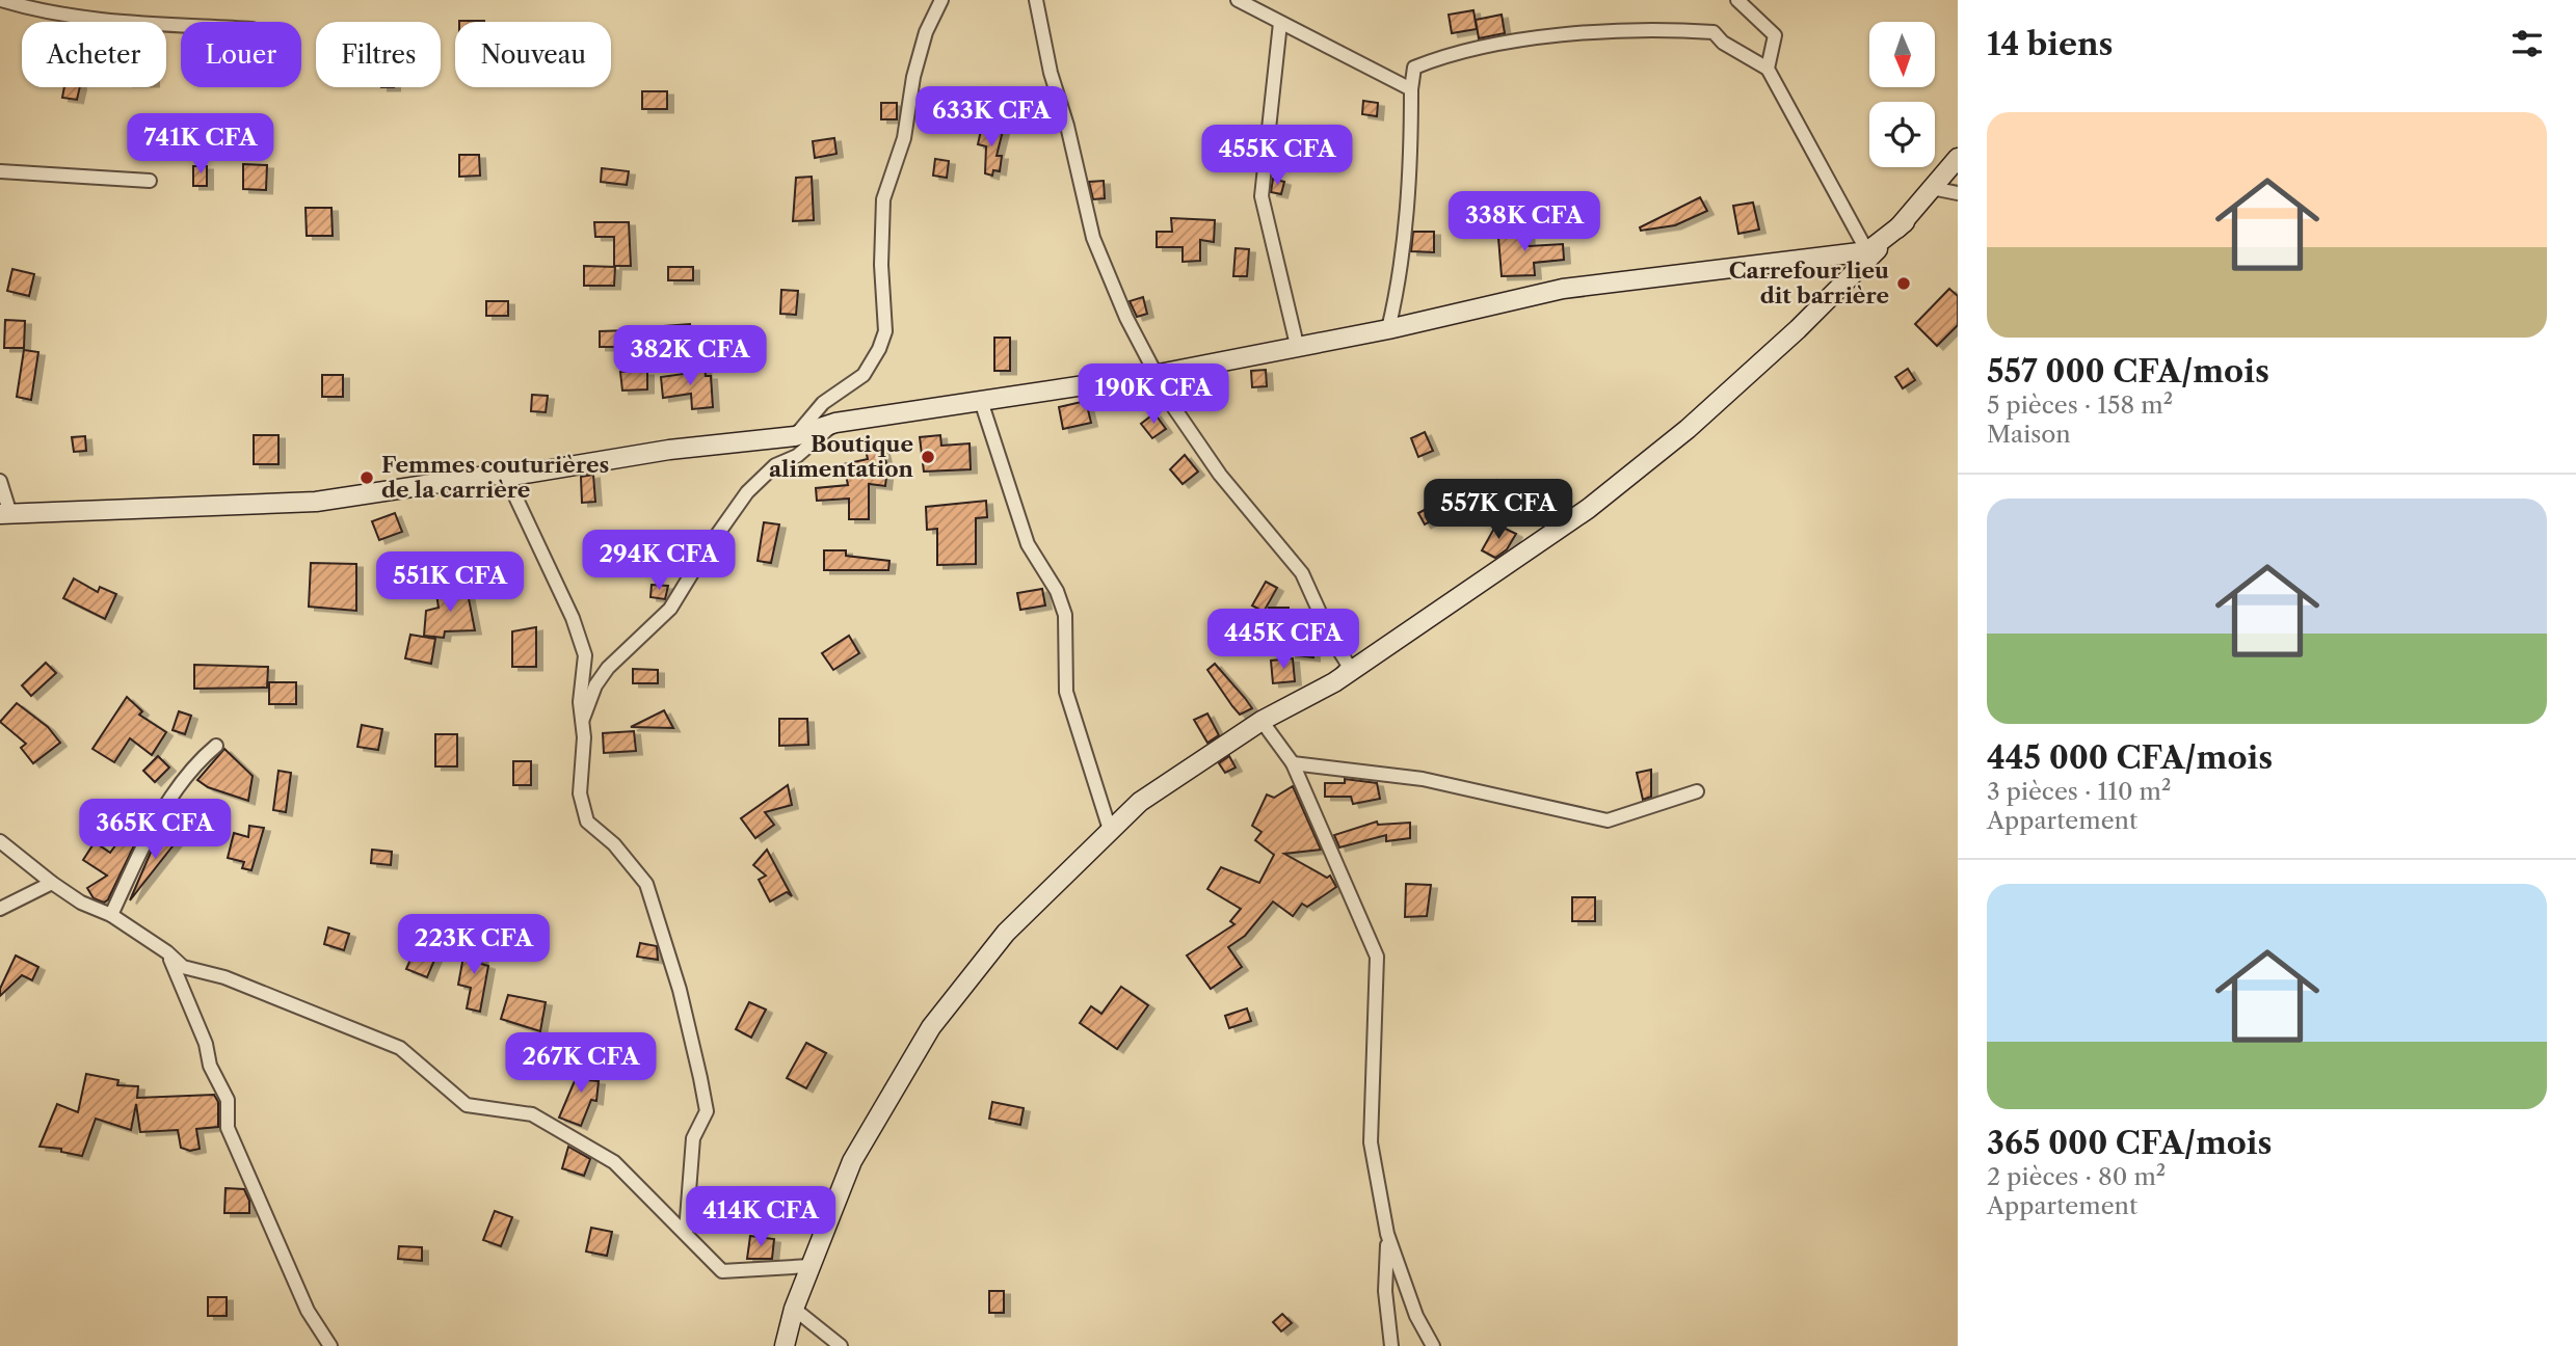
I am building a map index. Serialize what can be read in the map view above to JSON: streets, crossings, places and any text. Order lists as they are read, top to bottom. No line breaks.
{"places":["Carrefour lieu dit barrière","Boutique alimentation","Femmes couturières de la carrière"],"north":"bottom","page":{"heading":"14 biens","chip":["Acheter","Louer","Filtres","Nouveau"],"price":["633K CFA","741K CFA","455K CFA","338K CFA","382K CFA","190K CFA","557K CFA","294K CFA","551K CFA","445K CFA","365K CFA","223K CFA","267K CFA","414K CFA"],"list":[{"name":"557 000 CFA/mois","note":"5 pièces · 158 m² · Maison"},{"name":"445 000 CFA/mois","note":"3 pièces · 110 m² · Appartement"},{"name":"365 000 CFA/mois","note":"2 pièces · 80 m² · Appartement"}]}}
